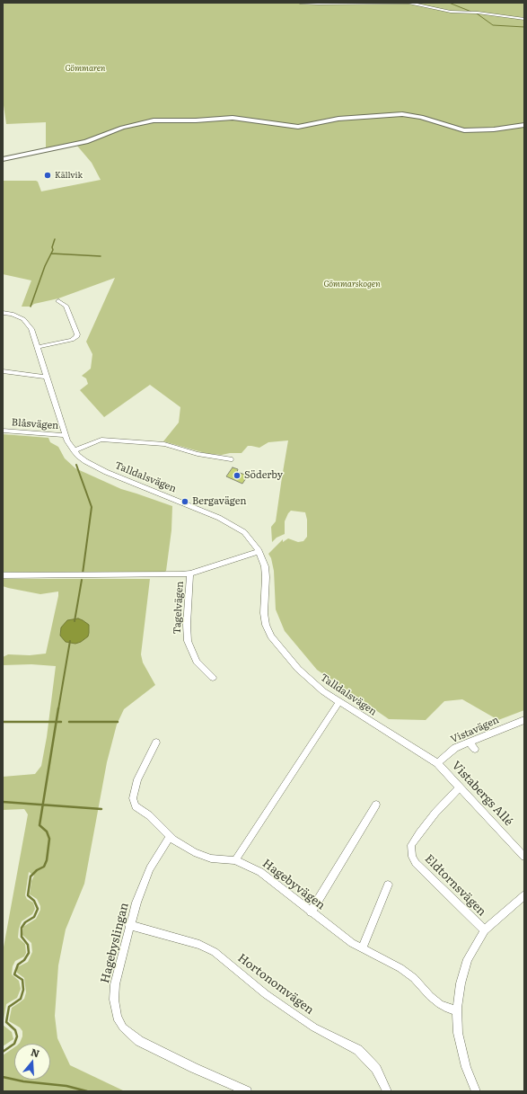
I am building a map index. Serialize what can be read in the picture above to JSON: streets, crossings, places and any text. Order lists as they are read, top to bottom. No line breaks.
{"streets":{"street":["Blåsvägen","Talldalsvägen","Tagelvägen","Vistavägen","Vistabergs Allé","Hagebyvägen","Eldtornsvägen","Hagebyslingan","Hortonomvägen"]},"crossings":[["Blåsvägen","Talldalsvägen"],["Talldalsvägen","Vistavägen"],["Talldalsvägen","Vistabergs Allé"],["Vistavägen","Vistabergs Allé"],["Vistabergs Allé","Eldtornsvägen"],["Hagebyslingan","Hortonomvägen"]],"parks":["Gömmaren","Gömmarskogen"],"places":["Källvik","Söderby","Bergavägen"],"north":"top"}
